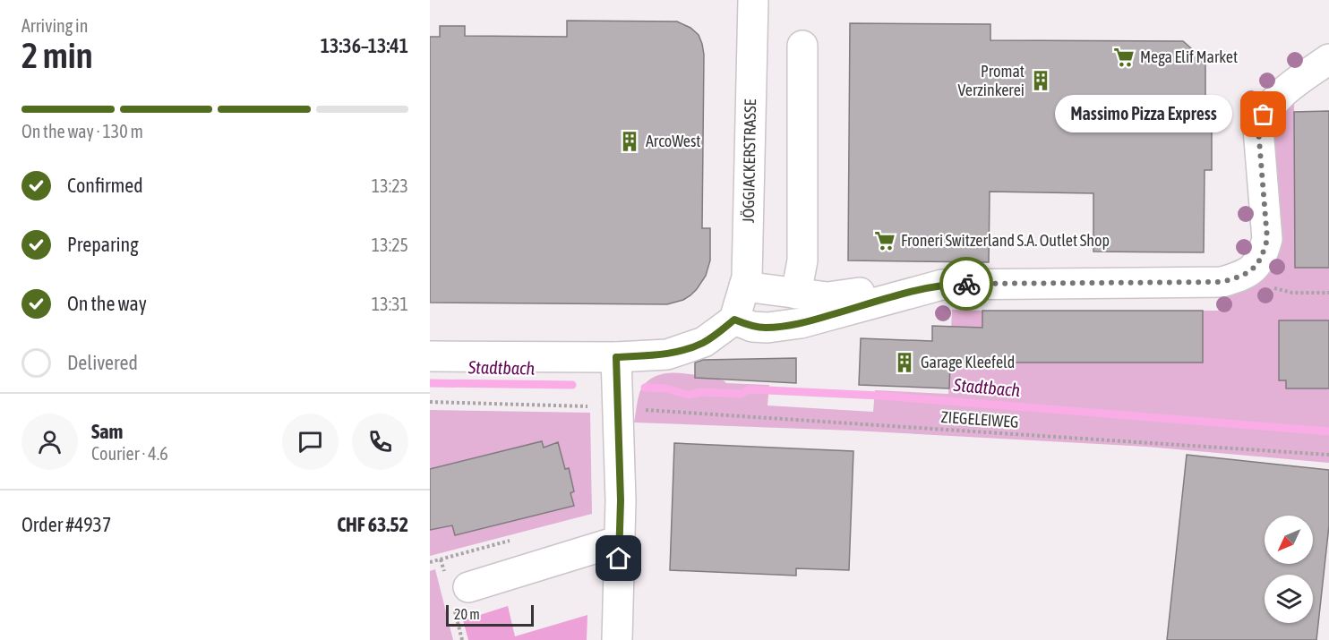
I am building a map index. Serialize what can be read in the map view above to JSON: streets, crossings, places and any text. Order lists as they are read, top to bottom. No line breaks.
{"streets":{"street":["JÖGGIACKERSTRASSE"],"path":["ZIEGELEIWEG"]},"water":["Stadtbach"],"places":{"supermarket":["Mega Elif Market","Froneri Switzerland S.A. Outlet Shop"],"building":["Promat Verzinkerei","ArcoWest","Garage Kleefeld"],"other":["Massimo Pizza Express"]},"scale_bar":"20 m","north":"bottom left","page":{"heading":["2 min","Arriving in","13:36–13:41"],"panel":["Sam","Courier · 4.6","Order #4937","CHF 63.52"],"bar":"On the way · 130 m","bubble":"Massimo Pizza Express","list":[["Confirmed","13:23"],["Preparing","13:25"],["On the way","13:31"],"Delivered"],"scale":"20 m"}}
